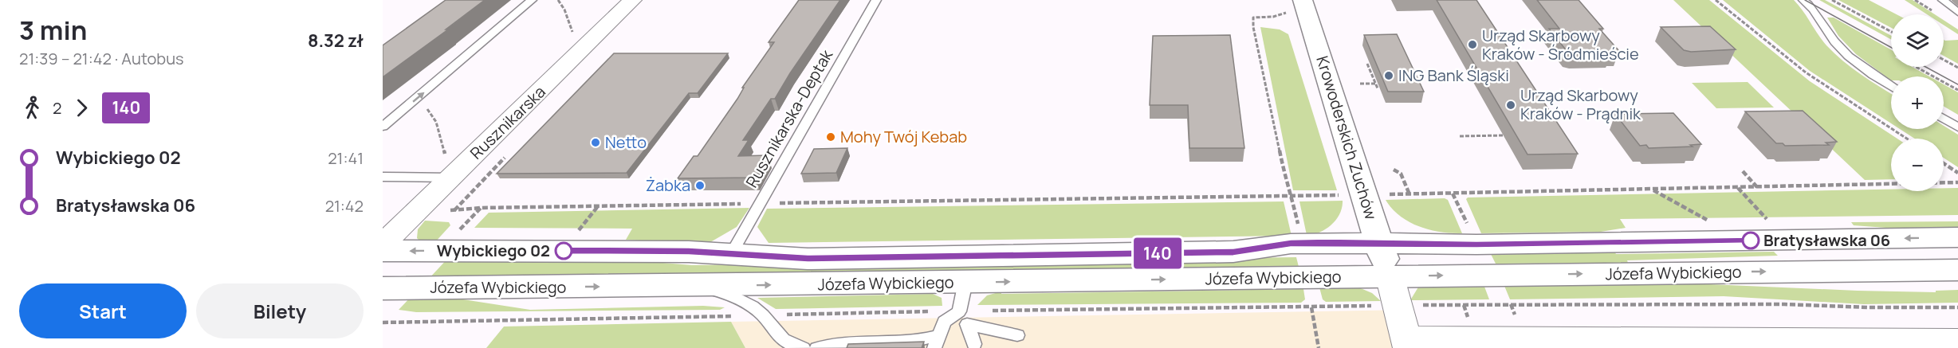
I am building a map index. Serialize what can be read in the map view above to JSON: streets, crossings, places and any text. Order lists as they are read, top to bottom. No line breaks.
{"streets":{"street":["Rusznikarska","Krowoderskich Zuchów","Józefa Wybickiego"],"lane":["Rusznikarska-Deptak"]},"crossings":[["Rusznikarska-Deptak","Józefa Wybickiego"],["Krowoderskich Zuchów","Józefa Wybickiego"]],"places":["Urząd Skarbowy Kraków - Śródmieście","ING Bank Śląski","Urząd Skarbowy Kraków - Prądnik","Mohy Twój Kebab","Netto","Żabka","Bratysławska 06","Wybickiego 02"],"lines":["bus line 140"],"page":{"heading":["3 min","21:39 – 21:42 · Autobus","8.32 zł"],"on_map":"140","map_buttons":["+","−"],"legs":["2","140"],"list":[{"name":"Wybickiego 02","value":"21:41"},{"name":"Bratysławska 06","value":"21:42"}],"buttons":["Start","Bilety"]}}
